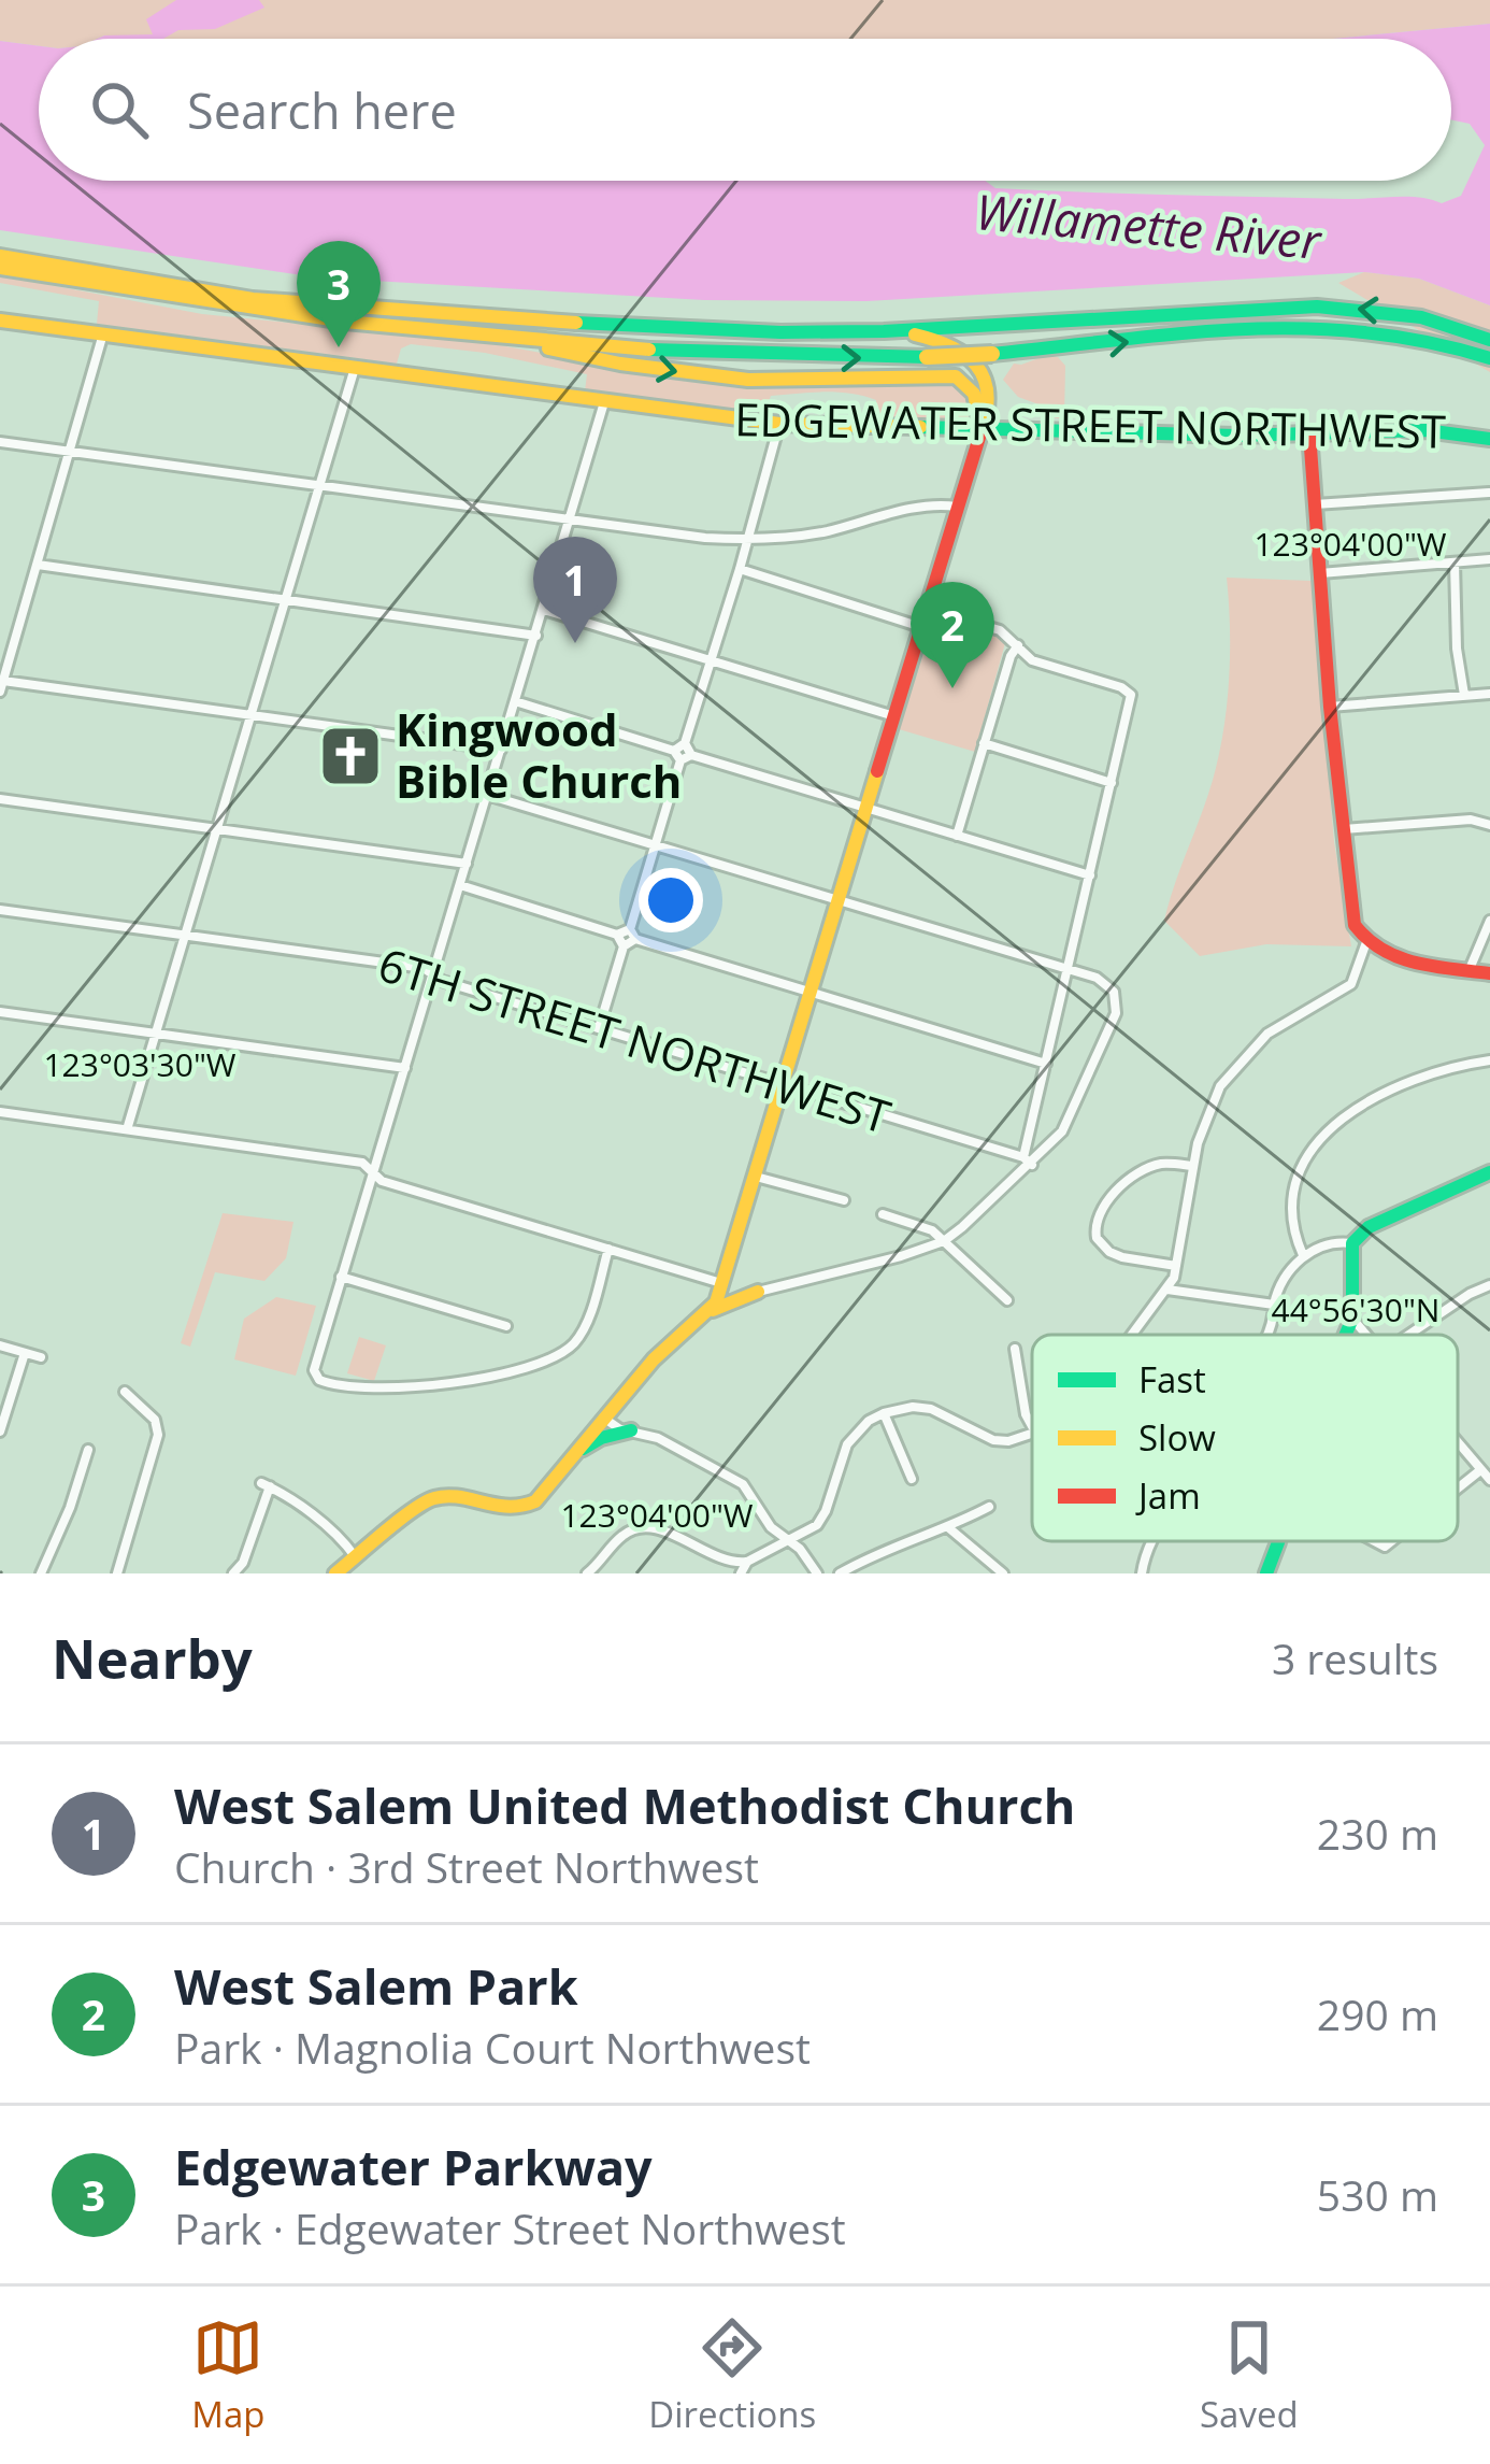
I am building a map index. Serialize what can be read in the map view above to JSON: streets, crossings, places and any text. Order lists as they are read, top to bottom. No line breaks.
{"streets":{"main road":["EDGEWATER STREET NORTHWEST"],"street":["6TH STREET NORTHWEST"]},"water":["Willamette River"],"places":{"church":["Kingwood Bible Church"]},"legend":["Fast","Slow","Jam"],"page":{"search":"Search here","pins":["3","1","2"],"heading":["Nearby","3 results"],"list":[{"mark":"1","name":"West Salem United Methodist Church","note":"Church · 3rd Street Northwest","value":"230 m"},{"mark":"2","name":"West Salem Park","note":"Park · Magnolia Court Northwest","value":"290 m"},{"mark":"3","name":"Edgewater Parkway","note":"Park · Edgewater Street Northwest","value":"530 m"}],"nav":["Map","Directions","Saved"]},"coordinates":["123°04'00\"W","123°03'30\"W","44°56'30\"N"]}
